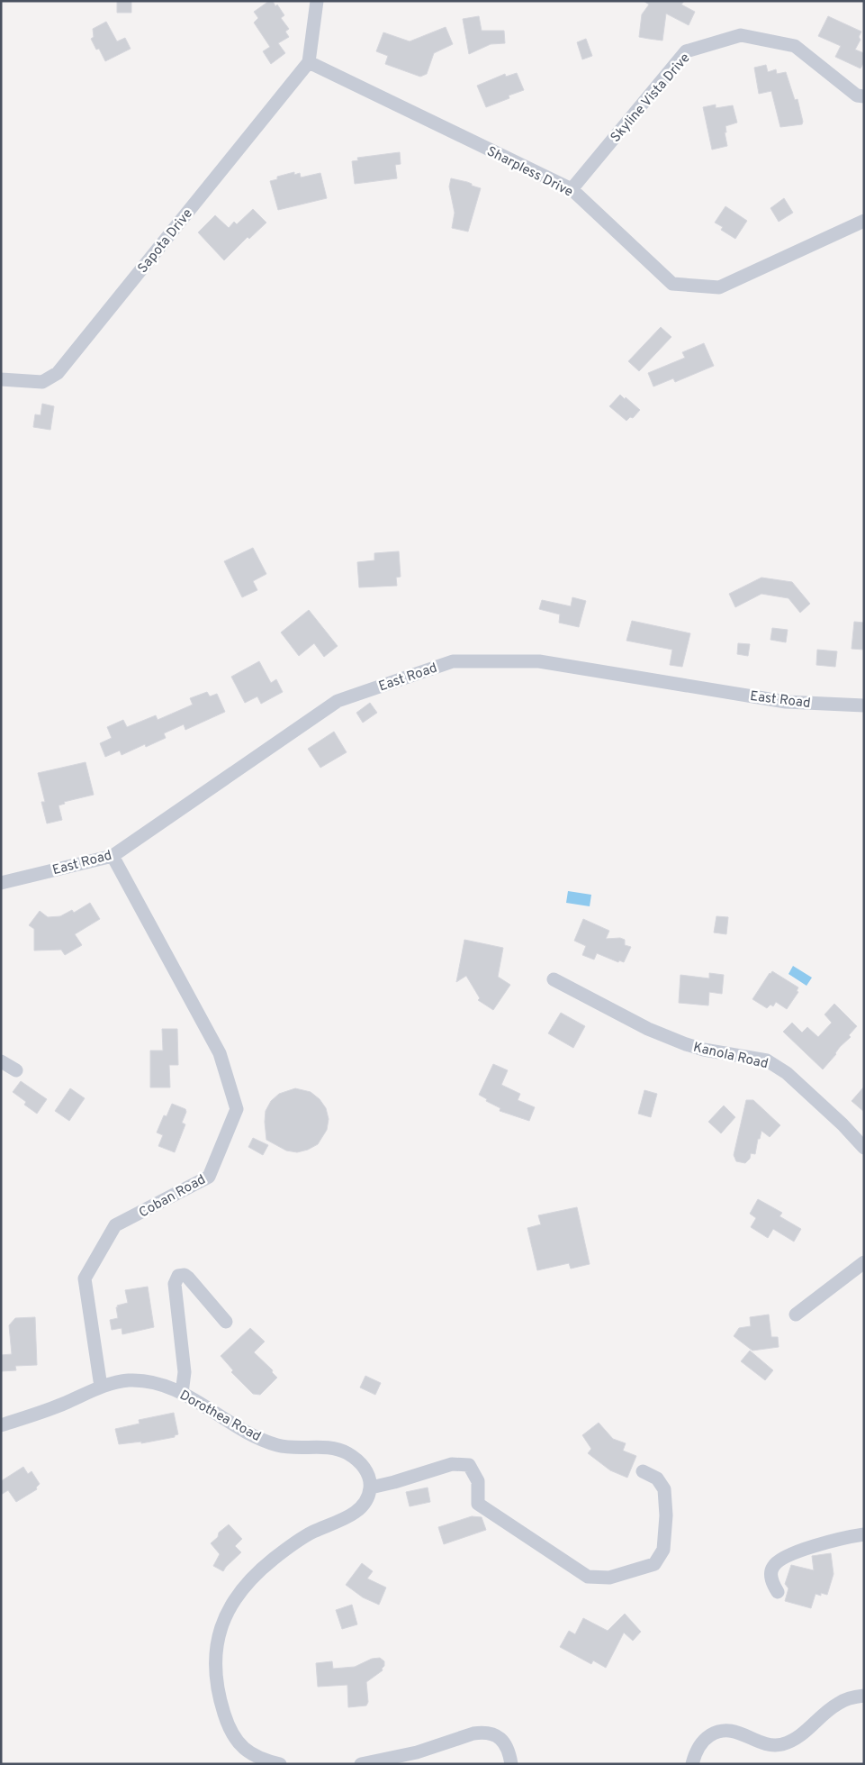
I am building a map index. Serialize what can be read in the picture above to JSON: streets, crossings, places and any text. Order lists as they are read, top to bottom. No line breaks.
{"streets":{"street":["Skyline Vista Drive","Sharpless Drive","Sapota Drive","East Road","Kanola Road","Coban Road","Dorothea Road"]},"crossings":[["Skyline Vista Drive","Sharpless Drive"],["Sharpless Drive","Sapota Drive"],["East Road","Coban Road"],["Coban Road","Dorothea Road"]]}
